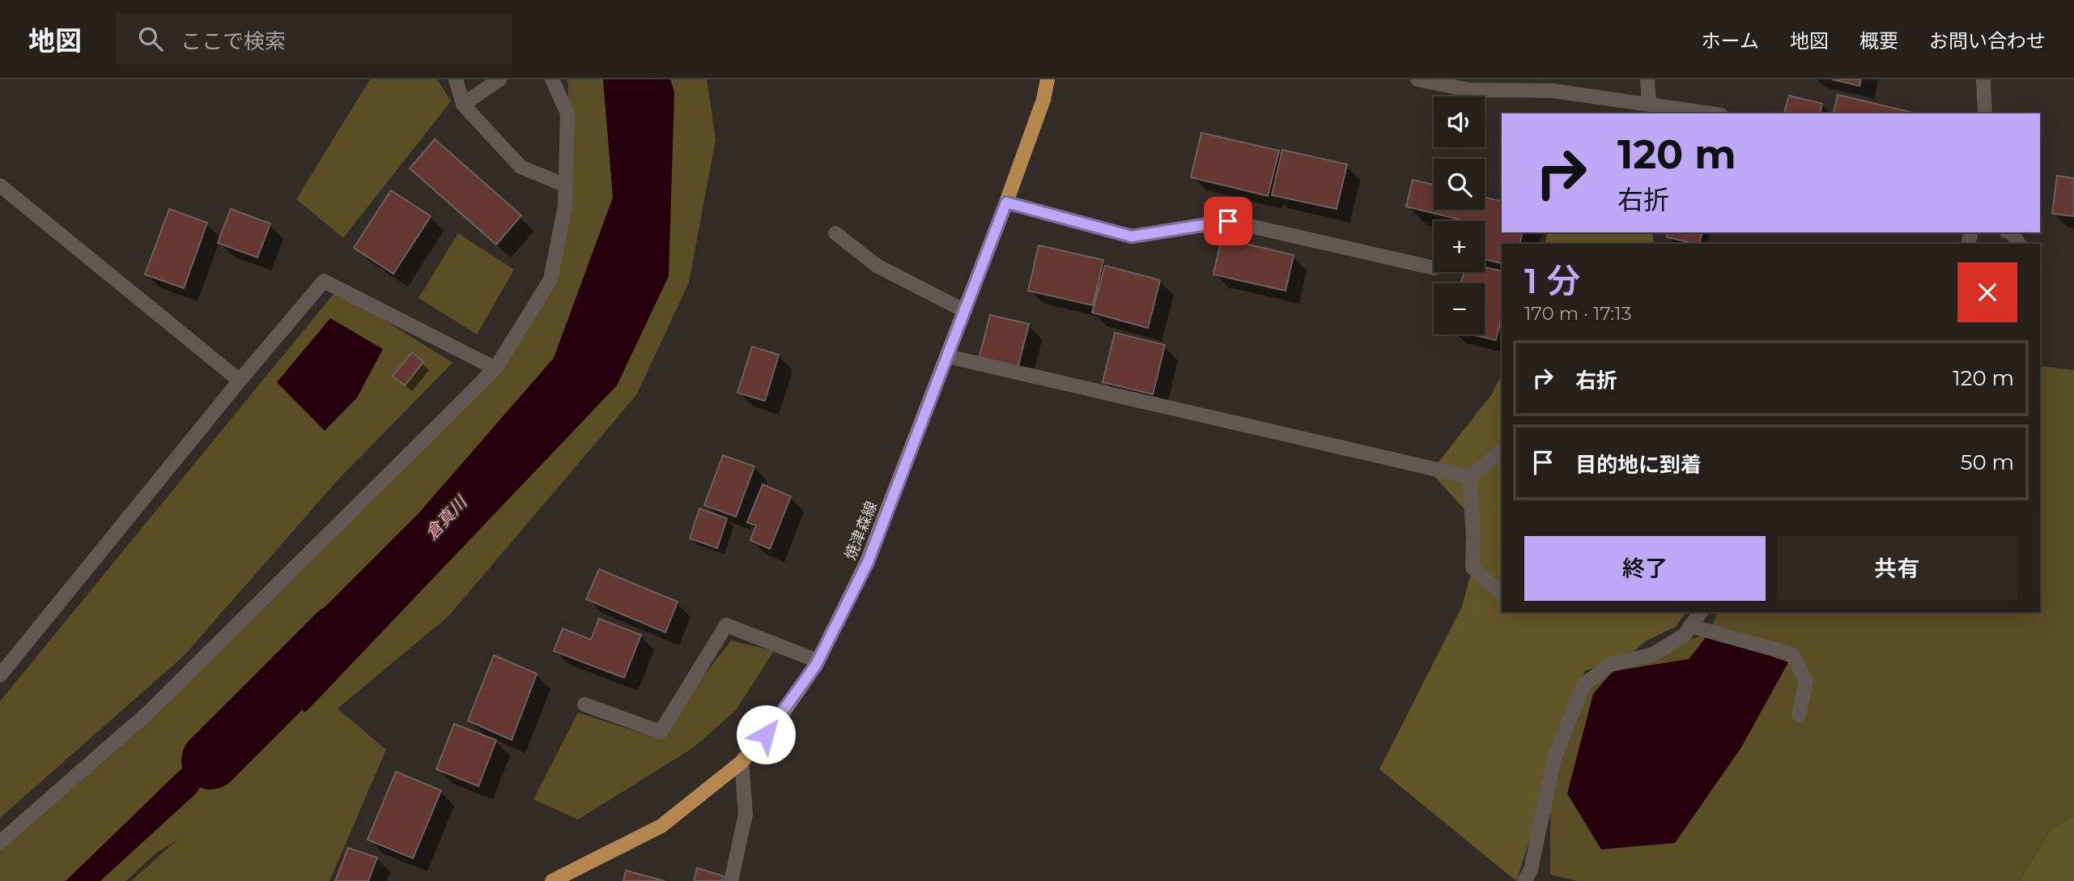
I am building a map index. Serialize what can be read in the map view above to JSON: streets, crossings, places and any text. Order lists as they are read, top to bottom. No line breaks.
{"streets":{"main road":["焼津森線"]},"water":["倉真川"],"page":{"header":"地図","search":"ここで検索","nav":["ホーム","地図","概要","お問い合わせ"],"map_buttons":["+","−"],"turn":["120 m","右折"],"heading":["1 分","170 m · 17:13"],"list":[{"name":"右折","value":"120 m"},{"name":"目的地に到着","value":"50 m"}],"buttons":["終了","共有"]}}
